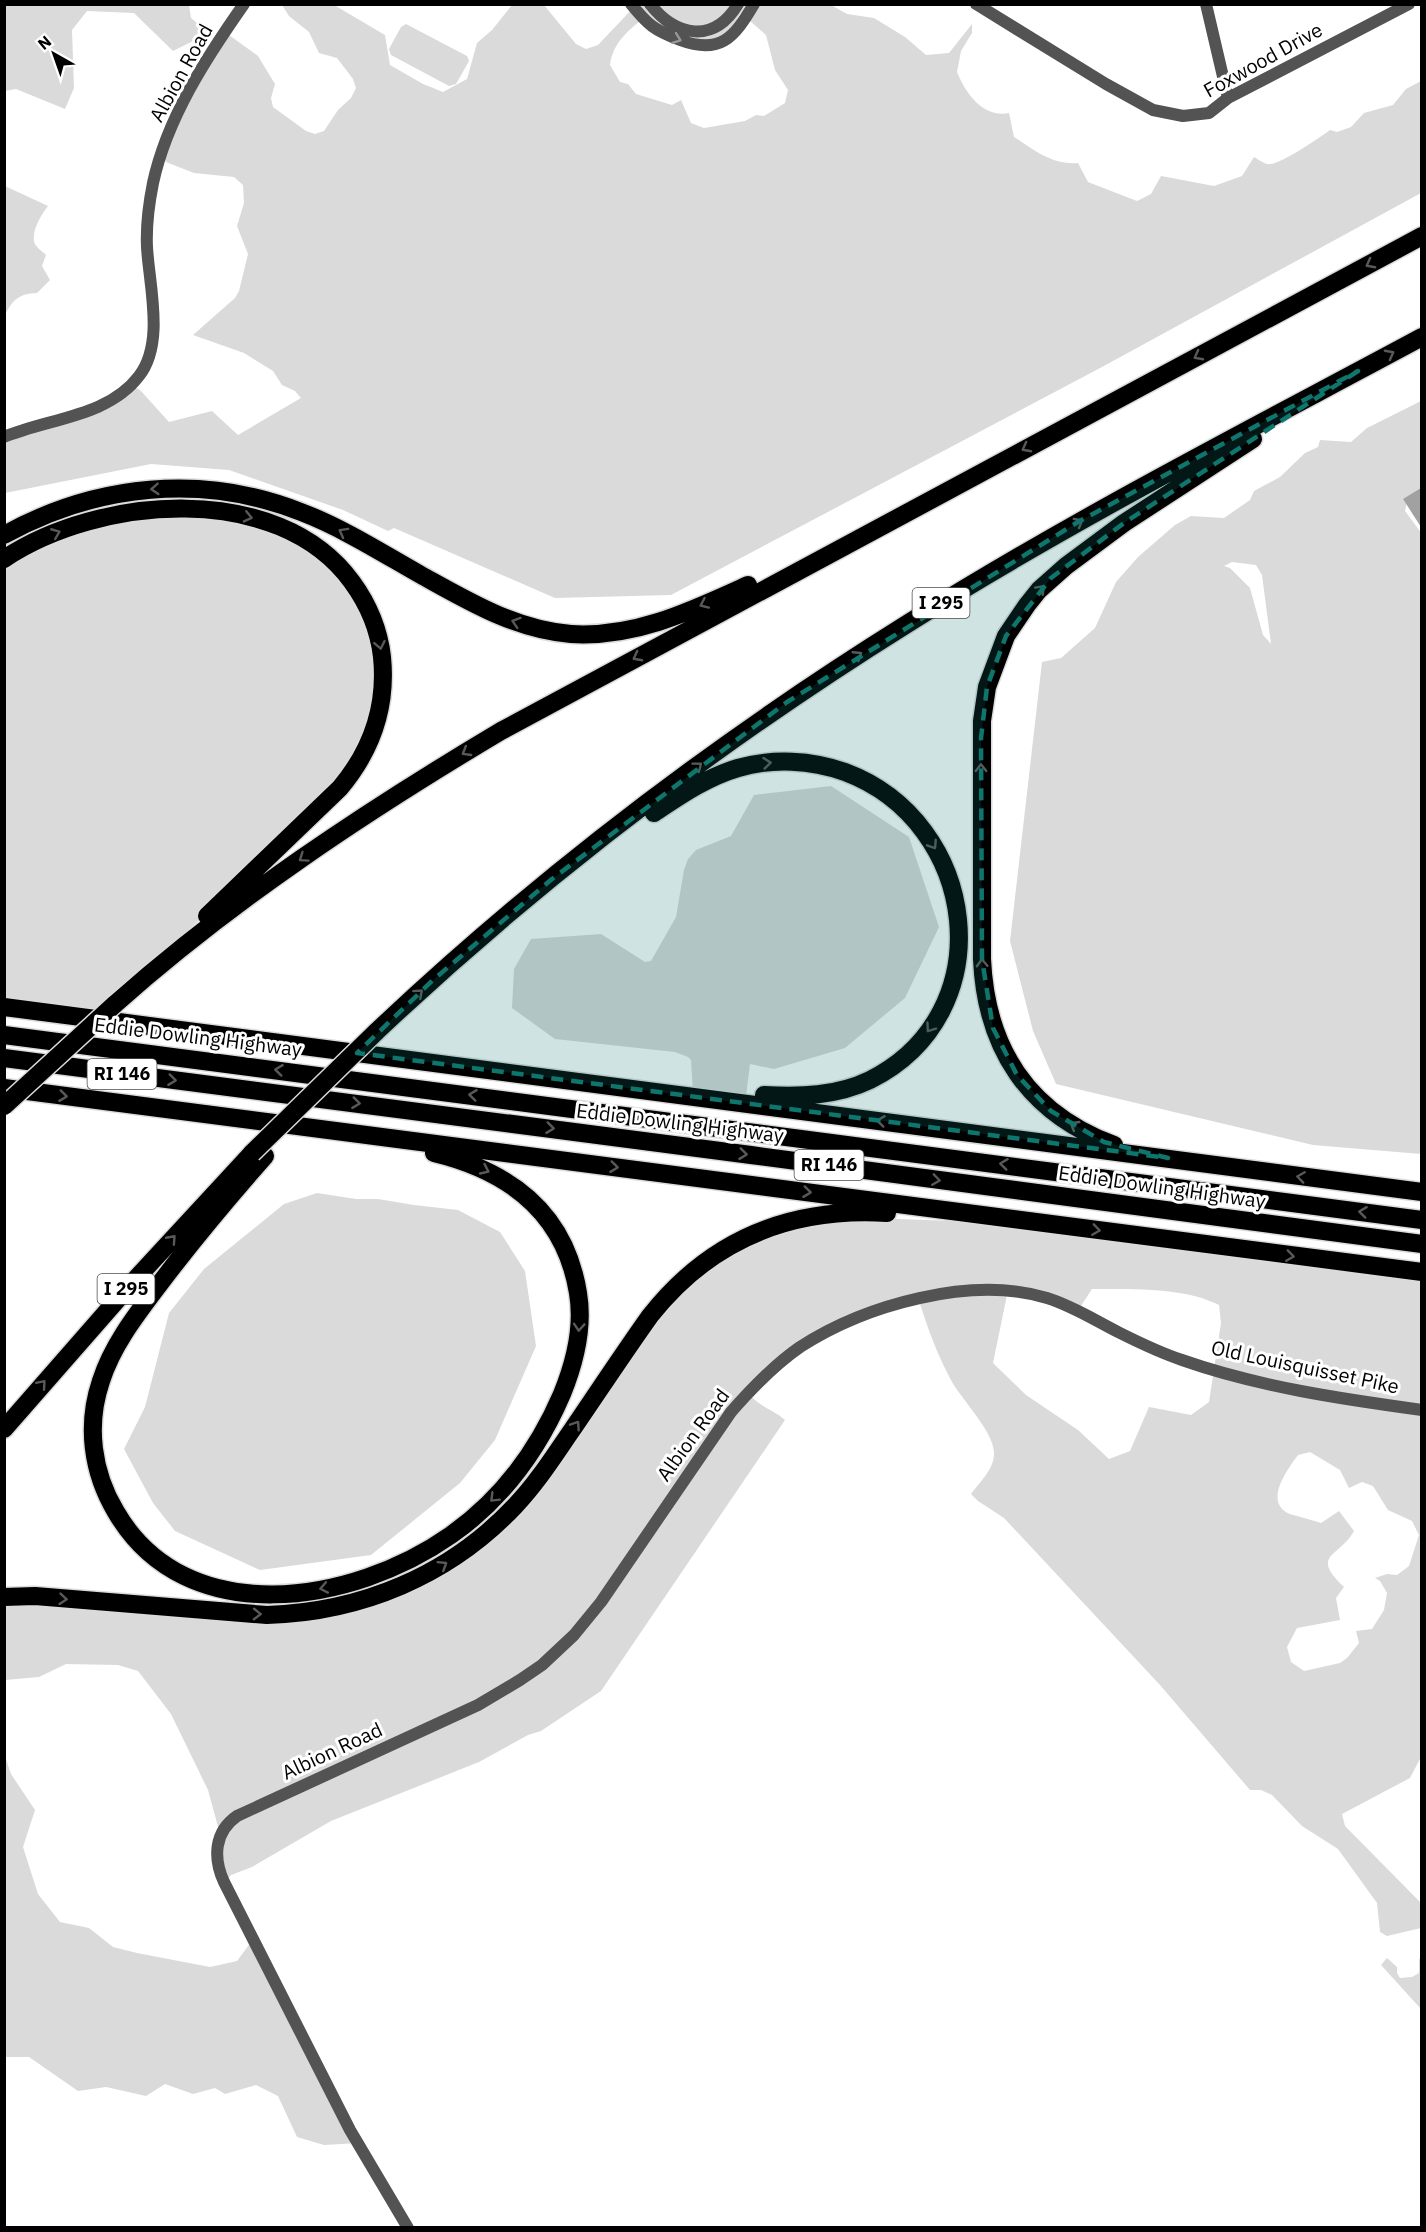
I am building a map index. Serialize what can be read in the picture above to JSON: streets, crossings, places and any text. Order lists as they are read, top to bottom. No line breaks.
{"streets":{"highway":["I 295","Eddie Dowling Highway","RI 146"],"street":["Foxwood Drive","Albion Road","Old Louisquisset Pike"]},"crossings":[["Albion Road","Old Louisquisset Pike"]],"north":"top left"}
